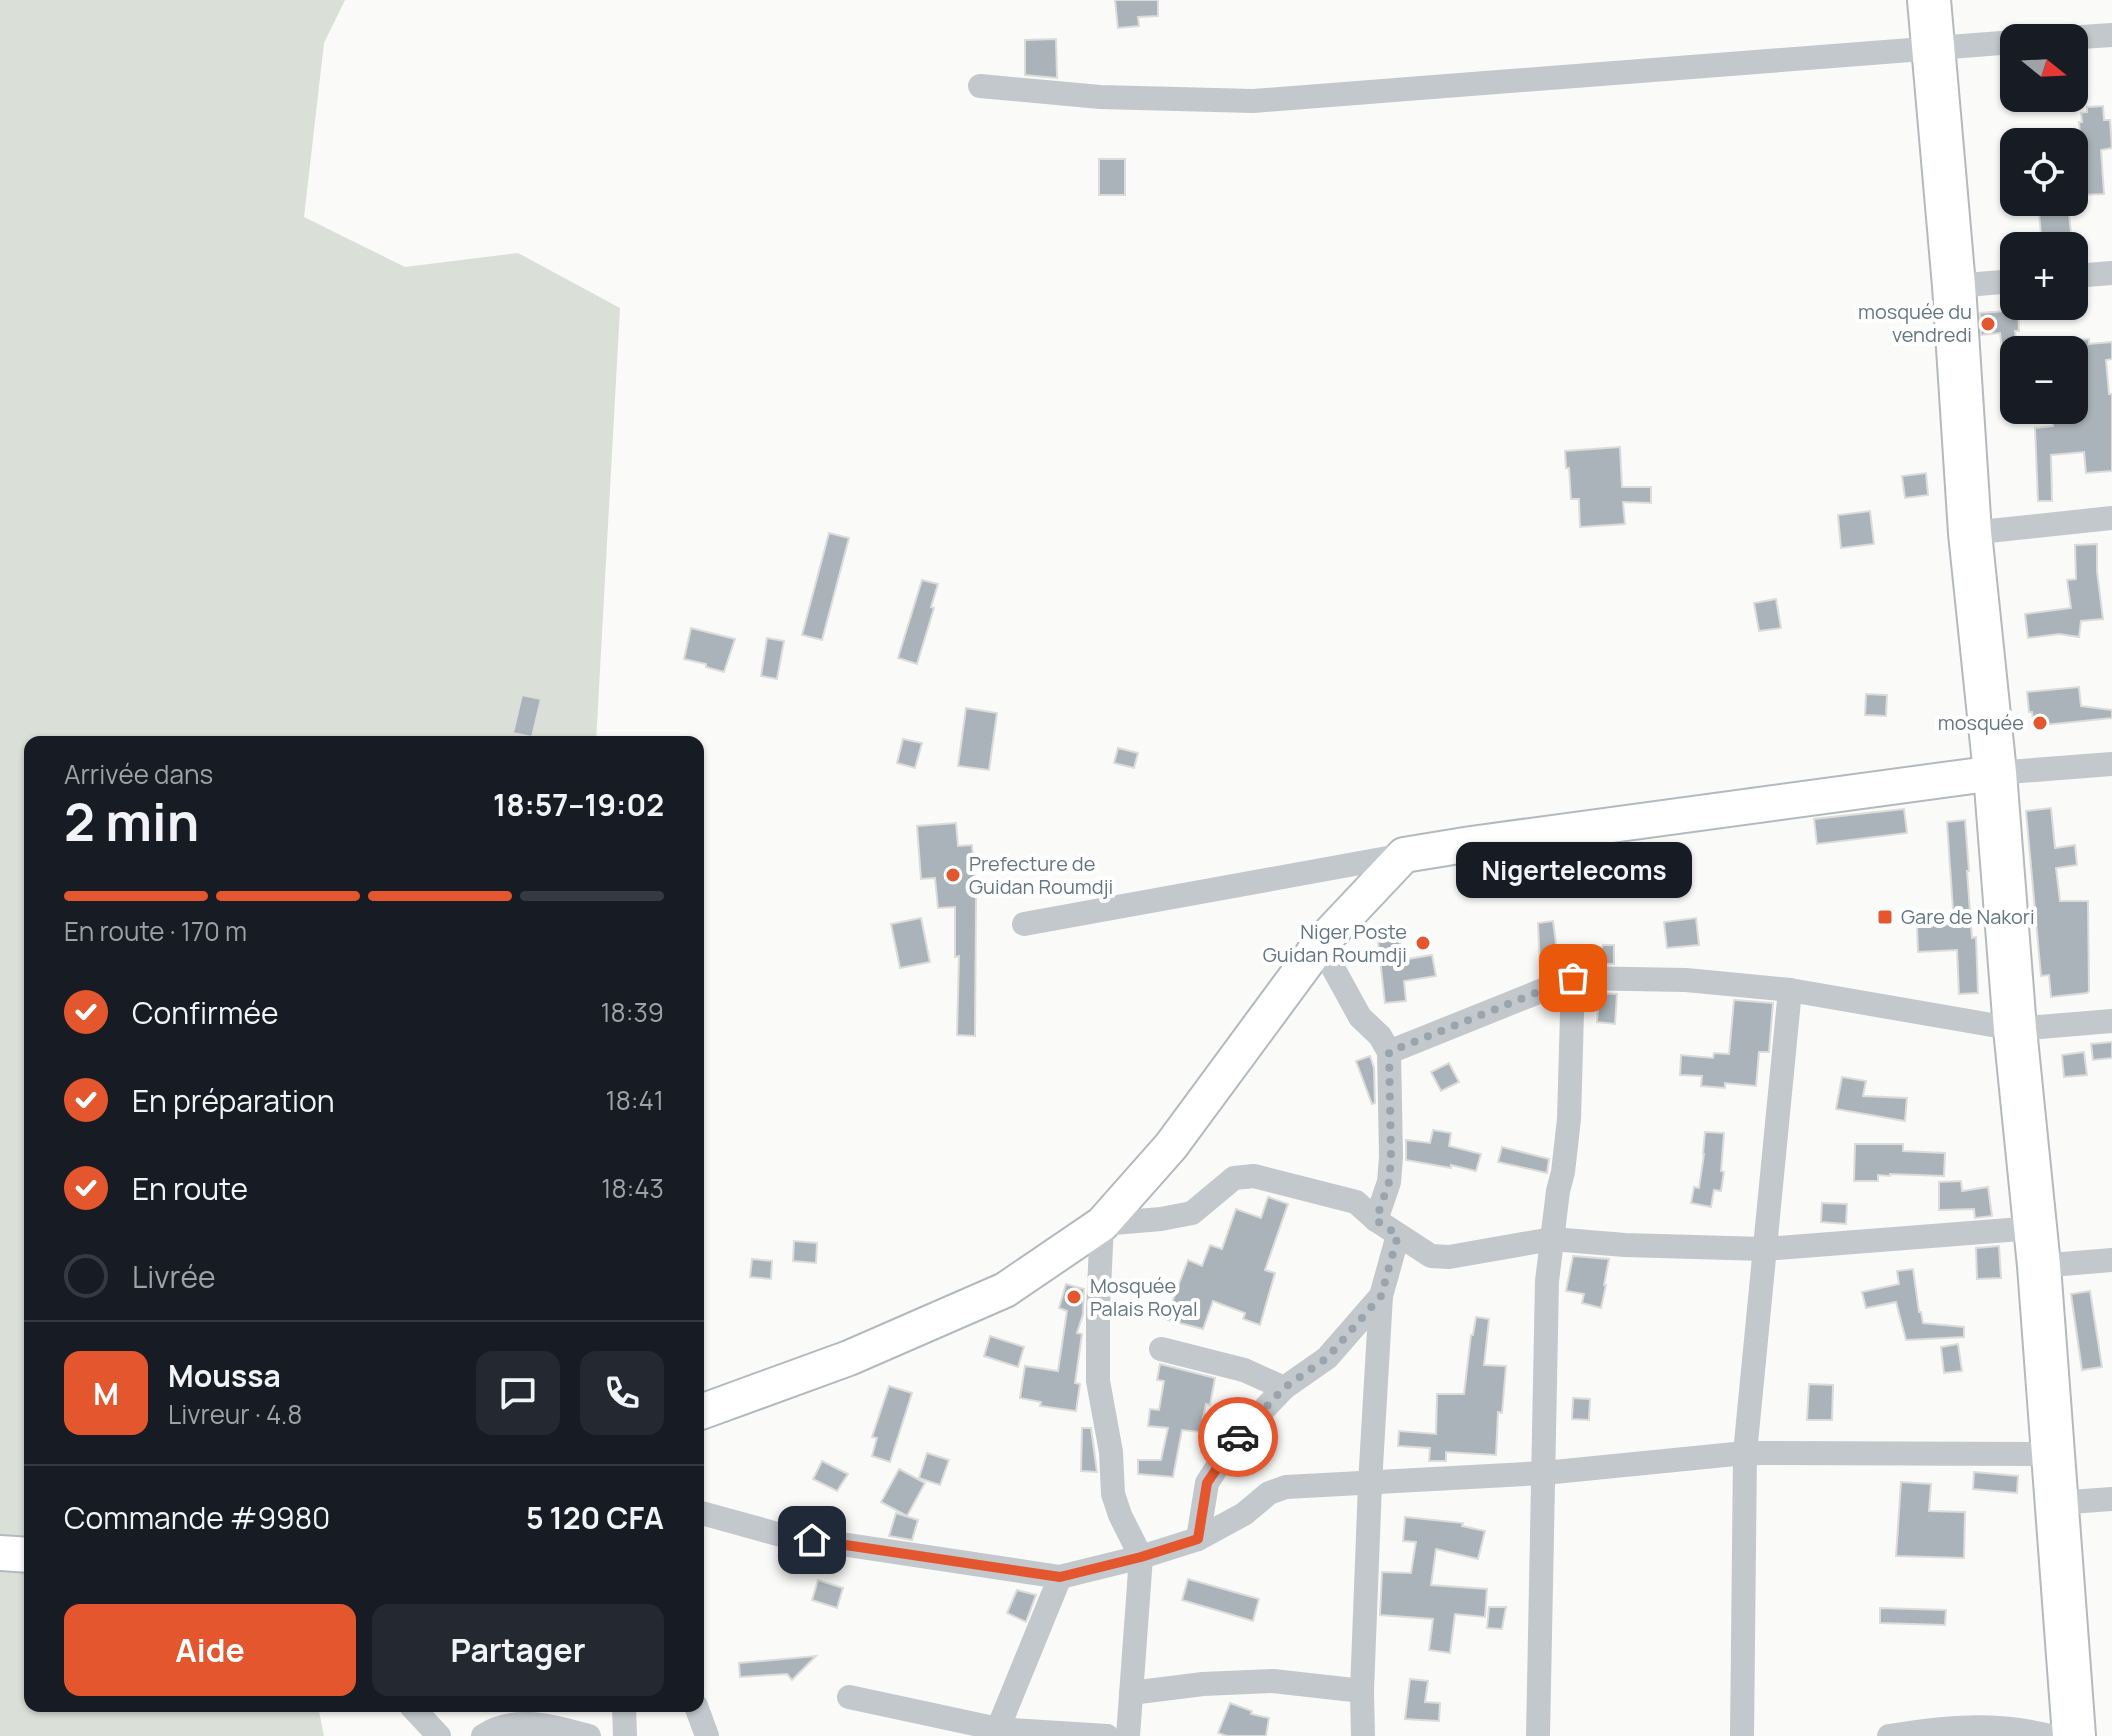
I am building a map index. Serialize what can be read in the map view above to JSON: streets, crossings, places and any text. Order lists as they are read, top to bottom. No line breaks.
{"places":{"other":["mosquée du vendredi","mosquée","Prefecture de Guidan Roumdji","Niger Poste Guidan Roumdji","Nigertelecoms","Mosquée Palais Royal"],"transit":["Gare de Nakori"]},"north":"right","page":{"map_buttons":["+","−"],"heading":["2 min","Arrivée dans","18:57–19:02"],"panel":["Moussa","Livreur · 4.8","Commande #9980","5 120 CFA"],"bubble":"Nigertelecoms","bar":"En route · 170 m","list":[["Confirmée","18:39"],["En préparation","18:41"],["En route","18:43"],"Livrée"],"round":"M","buttons":["Aide","Partager"]}}
